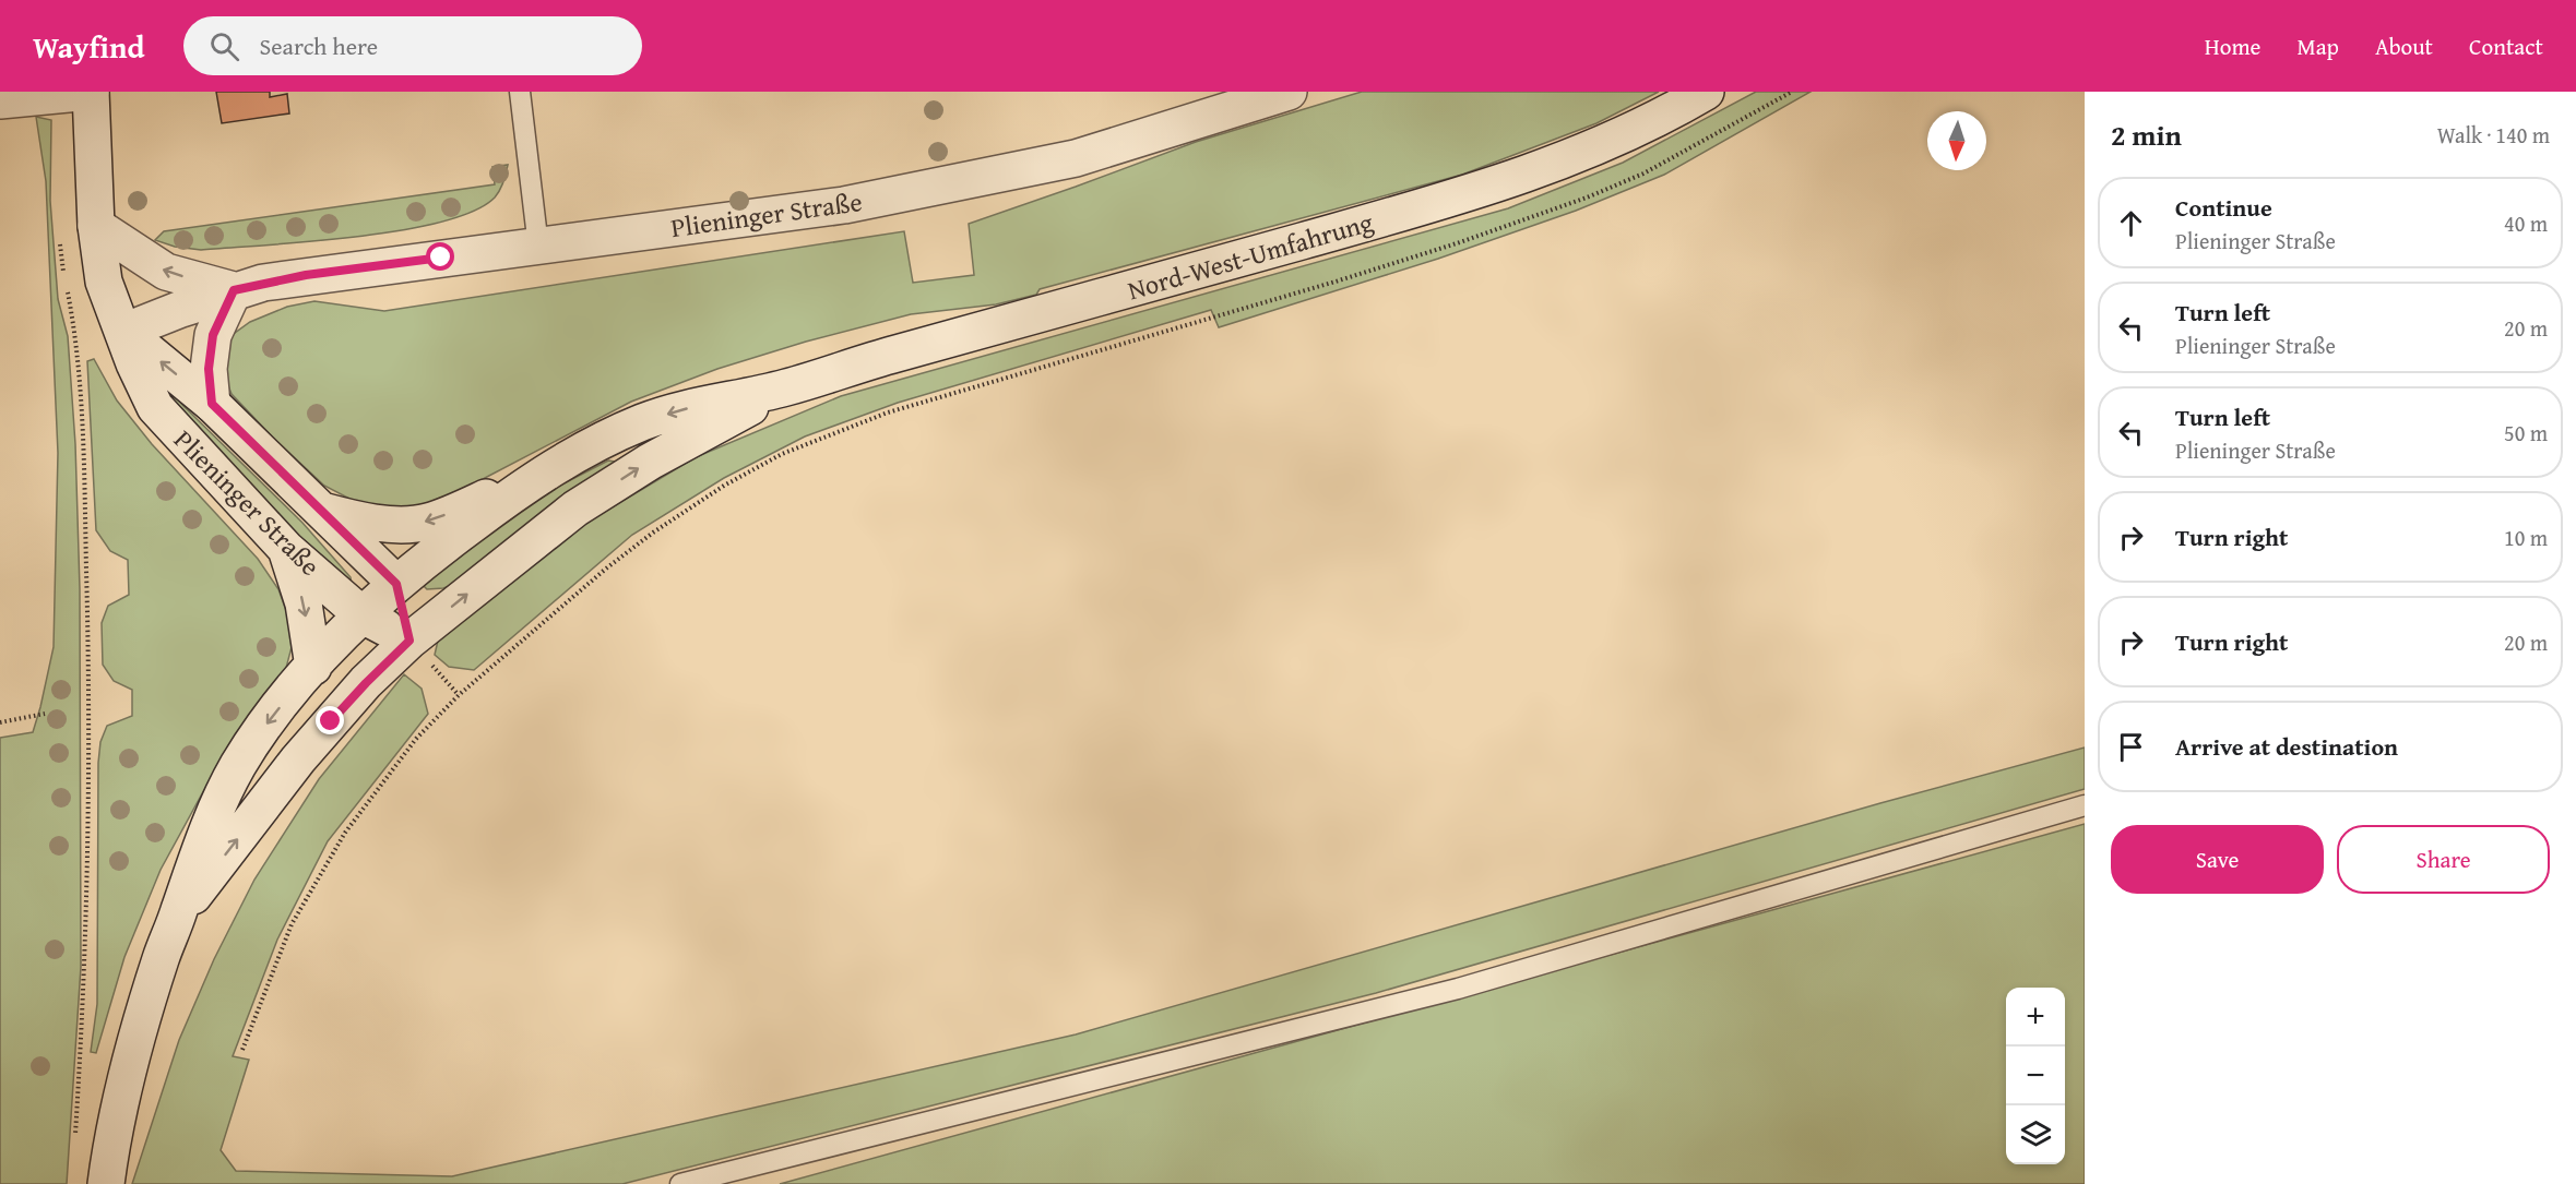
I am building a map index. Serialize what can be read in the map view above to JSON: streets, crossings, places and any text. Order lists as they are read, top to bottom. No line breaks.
{"streets":{"main road":["Plieninger Straße","Nord-West-Umfahrung"]},"crossings":[["Plieninger Straße","Nord-West-Umfahrung"]],"north":"bottom","page":{"header":"Wayfind","search":"Search here","nav":["Home","Map","About","Contact"],"heading":["2 min","Walk · 140 m"],"list":[["Continue","Plieninger Straße","40 m"],["Turn left","Plieninger Straße","20 m"],["Turn left","Plieninger Straße","50 m"],["Turn right","10 m"],["Turn right","20 m"],"Arrive at destination"],"buttons":["Save","Share"],"map_buttons":["+","−"]}}
